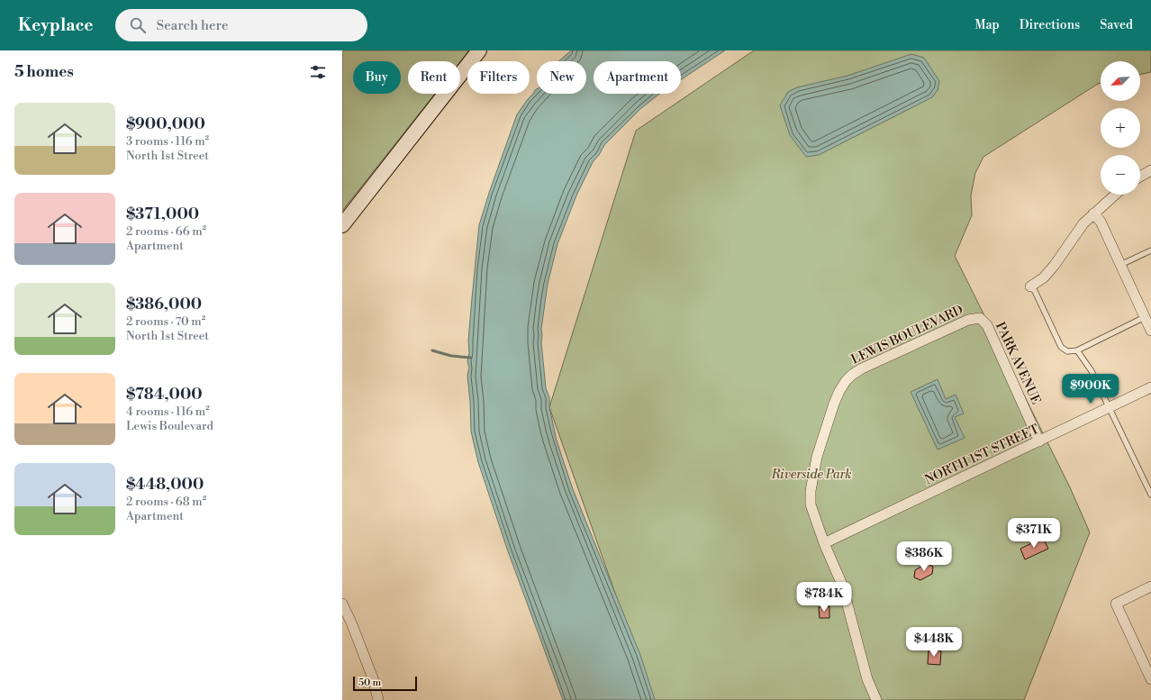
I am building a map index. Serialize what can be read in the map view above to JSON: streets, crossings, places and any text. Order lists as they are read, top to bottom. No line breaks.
{"streets":{"street":["LEWIS BOULEVARD","PARK AVENUE","NORTH 1ST STREET"]},"crossings":[["LEWIS BOULEVARD","PARK AVENUE"],["LEWIS BOULEVARD","NORTH 1ST STREET"],["PARK AVENUE","NORTH 1ST STREET"]],"parks":["Riverside Park"],"scale_bar":"50 m","north":"bottom left","page":{"header":"Keyplace","search":"Search here","nav":["Map","Directions","Saved"],"heading":"5 homes","map_buttons":["+","−"],"chip":["Buy","Rent","Filters","New","Apartment"],"list":[{"name":"$900,000","note":"3 rooms · 116 m² · North 1st Street"},{"name":"$371,000","note":"2 rooms · 66 m² · Apartment"},{"name":"$386,000","note":"2 rooms · 70 m² · North 1st Street"},{"name":"$784,000","note":"4 rooms · 116 m² · Lewis Boulevard"},{"name":"$448,000","note":"2 rooms · 68 m² · Apartment"}],"price":["$900K","$371K","$386K","$784K","$448K"],"scale":"50 m"}}
